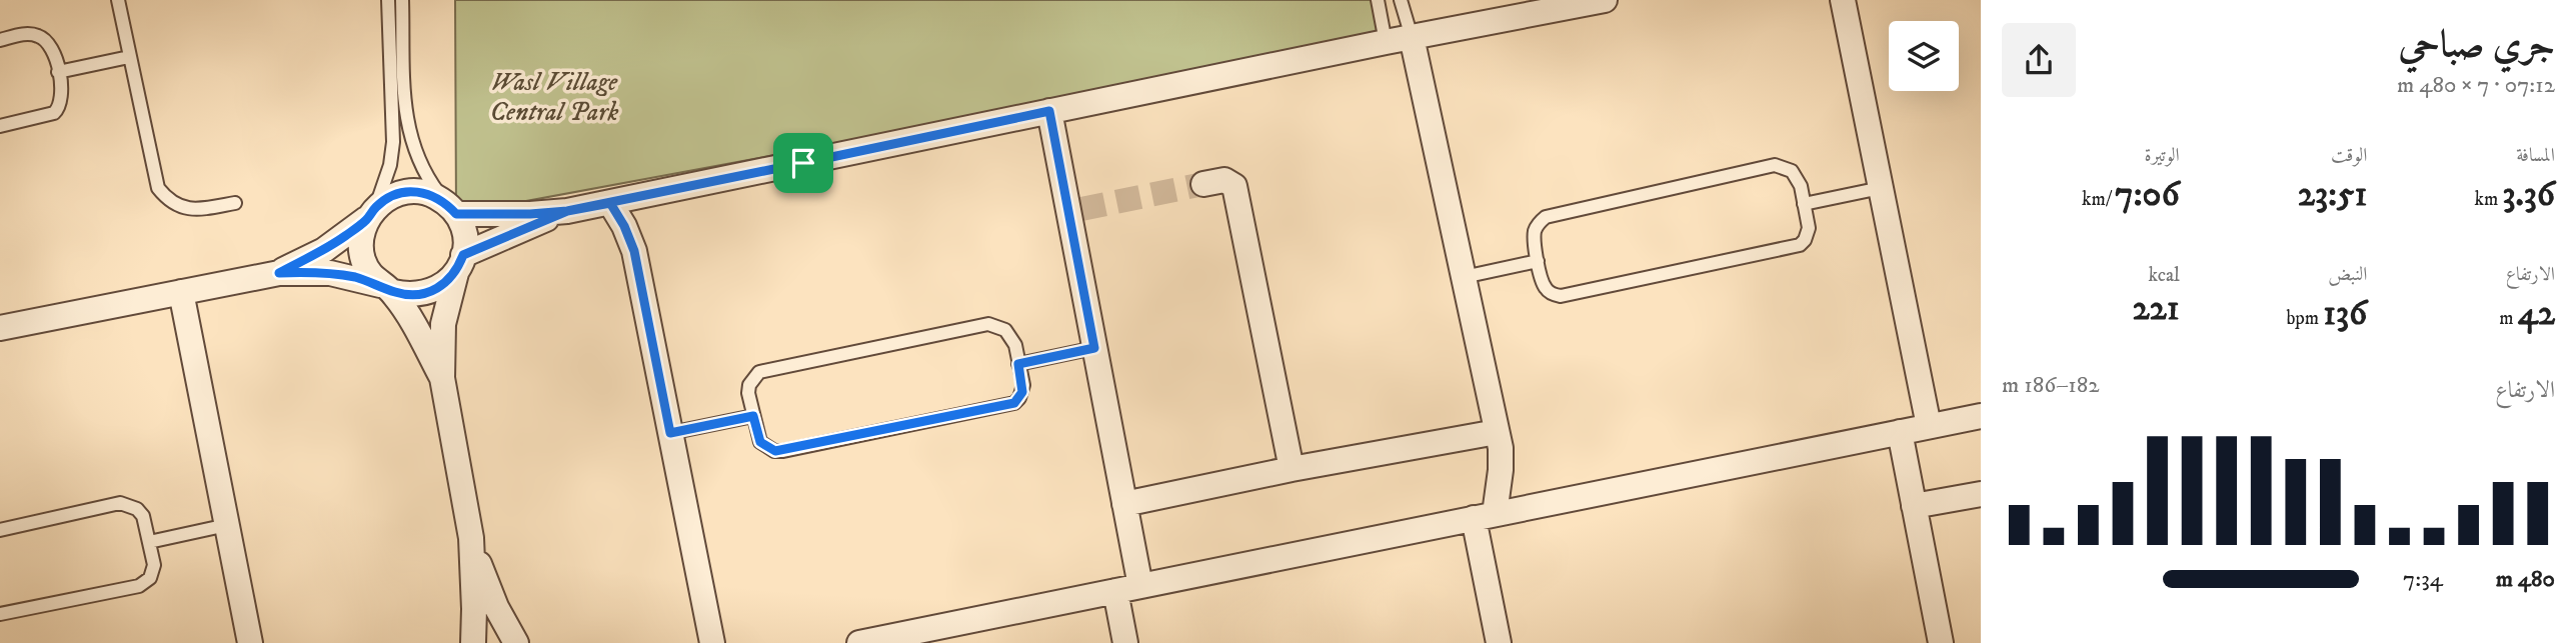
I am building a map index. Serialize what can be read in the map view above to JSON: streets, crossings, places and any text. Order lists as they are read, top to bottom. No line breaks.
{"parks":["Wasl Village Central Park"],"page":{"heading":["جري صباحي","07:12 · 7 × 480 m"],"stats":[["المسافة","3.36 km"],["الوقت","23:51"],["الوتيرة","7:06 /km"],["الارتفاع","42 m"],["النبض","136 bpm"],["kcal","221"]],"chart":["الارتفاع","182–186 m"],"list":[{"name":"480 m","note":"7:34"}]}}
